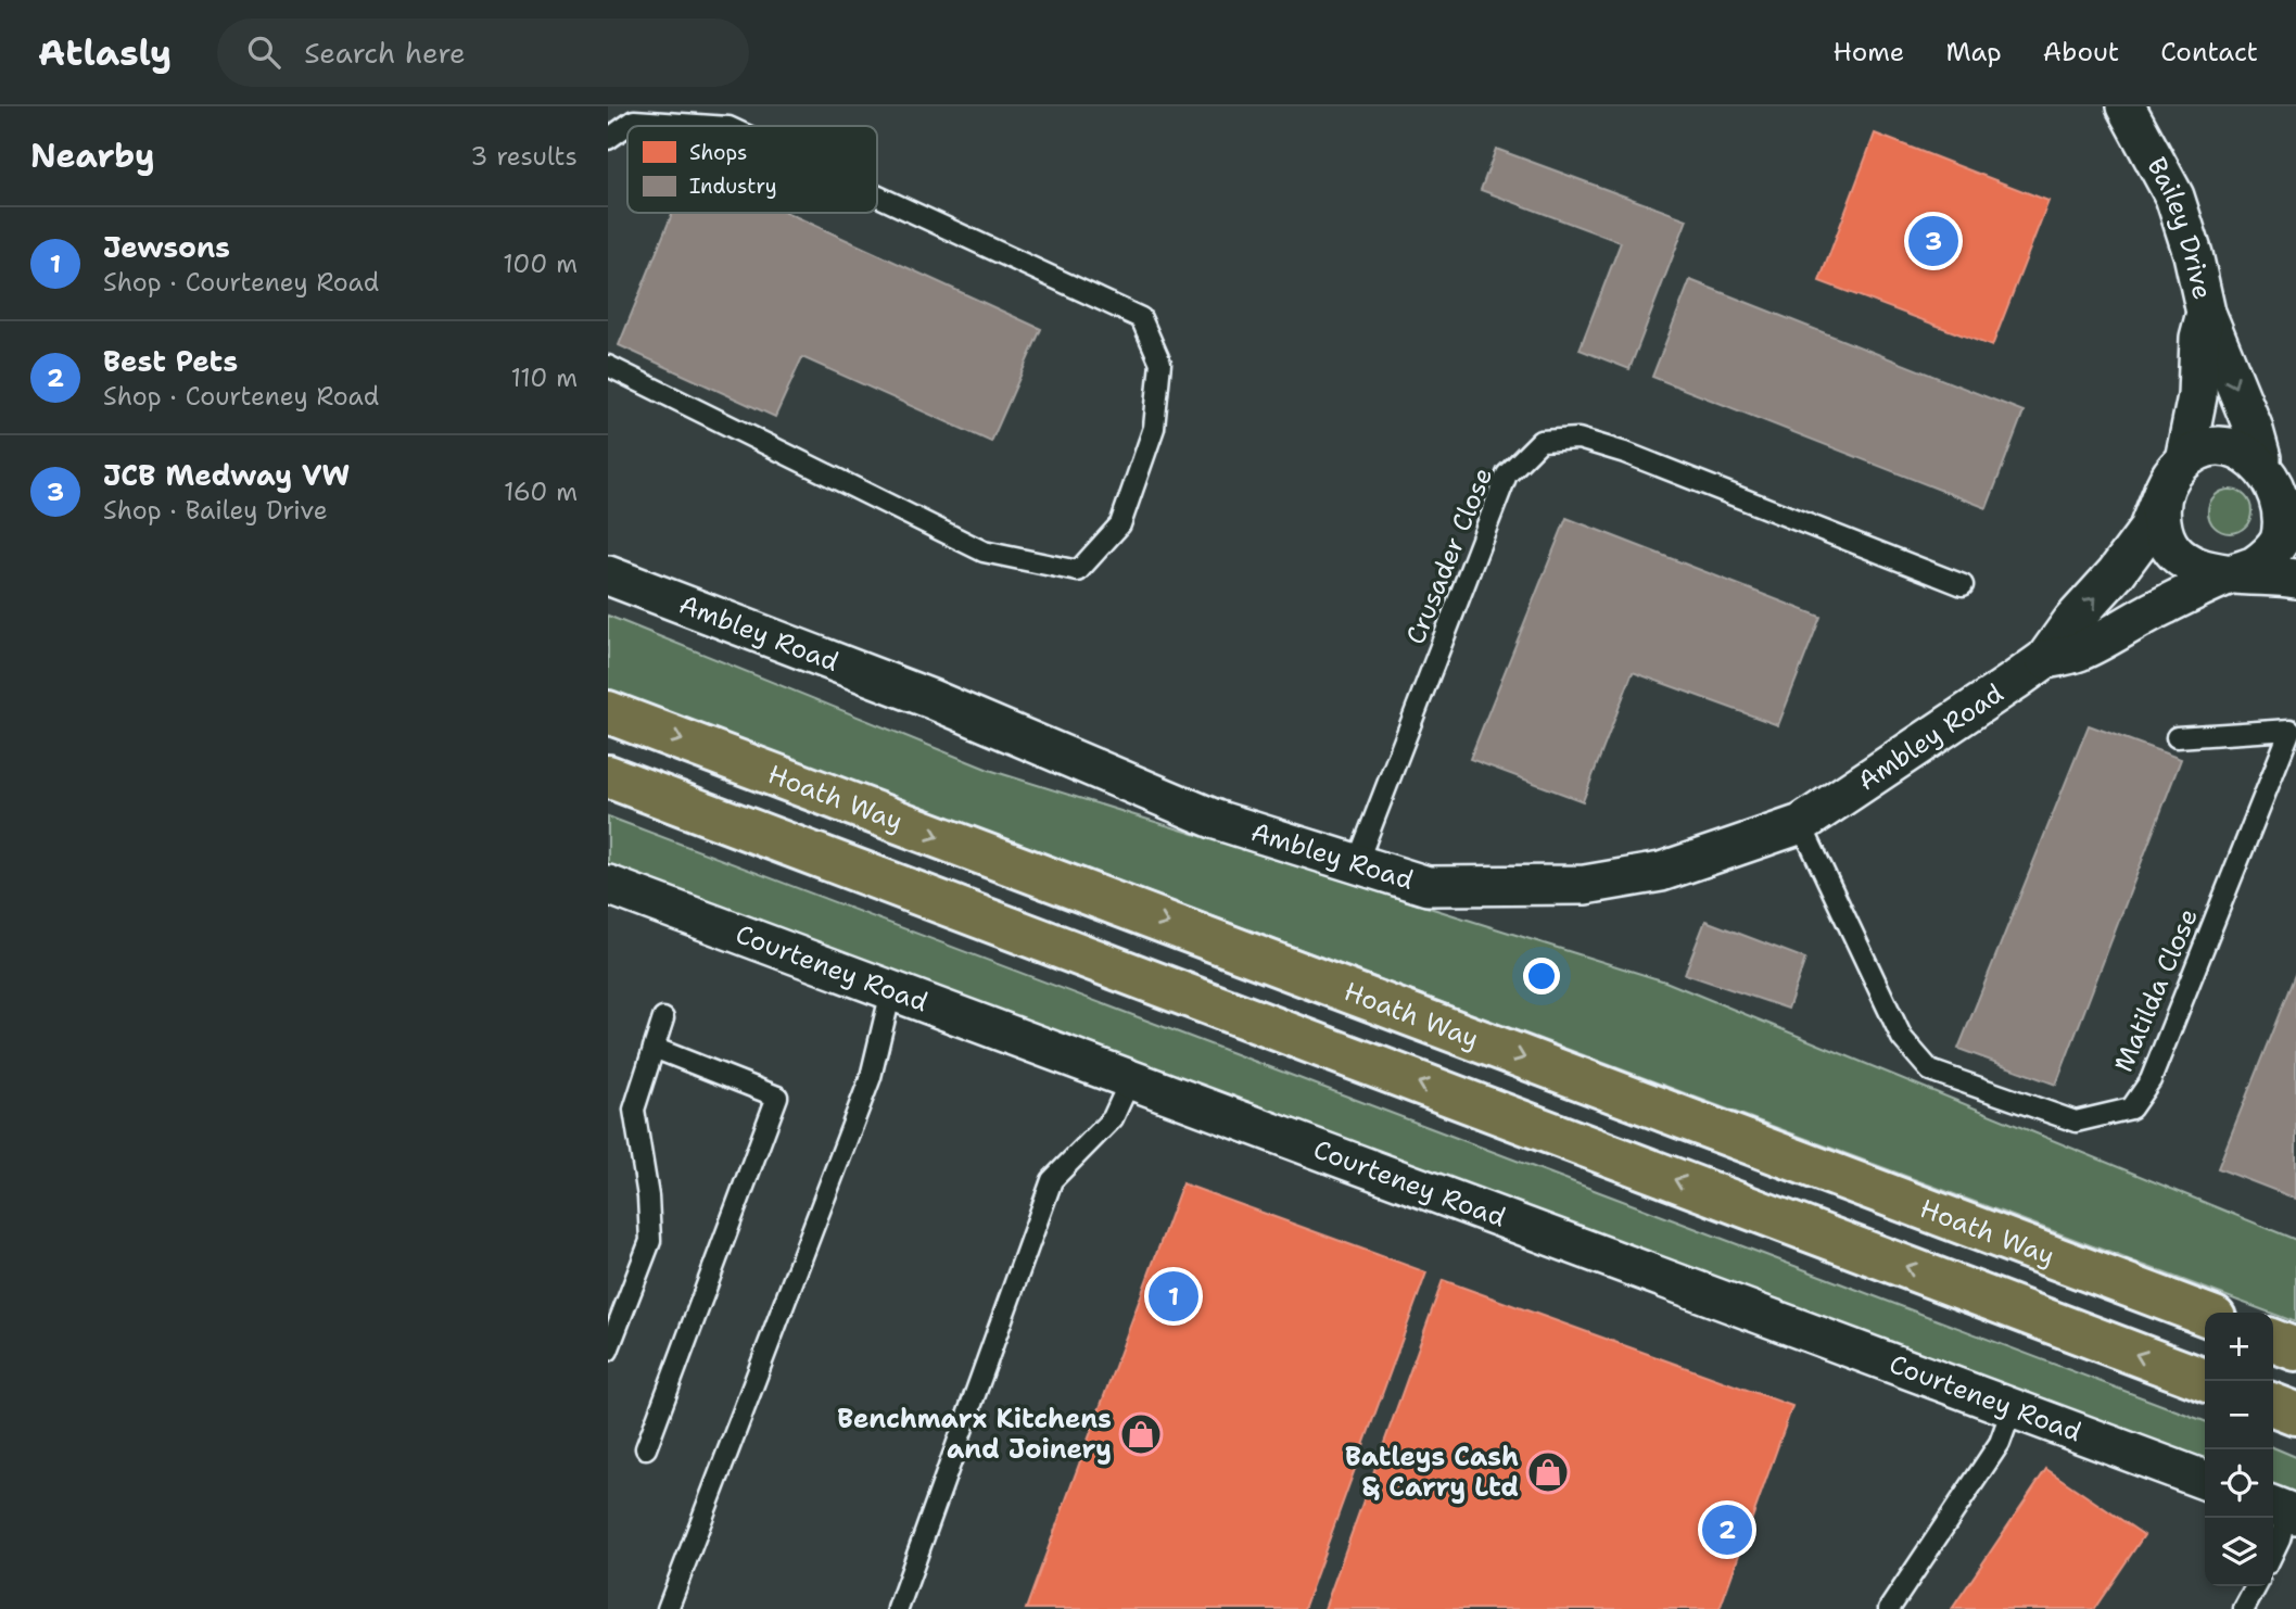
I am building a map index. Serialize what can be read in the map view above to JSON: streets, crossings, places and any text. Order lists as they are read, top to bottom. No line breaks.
{"streets":{"main road":["Hoath Way"],"street":["Bailey Drive","Ambley Road","Courteney Road"],"lane":["Crusader Close","Matilda Close"]},"crossings":[["Bailey Drive","Ambley Road"],["Crusader Close","Ambley Road"],["Ambley Road","Matilda Close"]],"places":{"shop":["Benchmarx Kitchens and Joinery","Batleys Cash & Carry Ltd"]},"legend":["Shops","Industry"],"page":{"header":"Atlasly","search":"Search here","nav":["Home","Map","About","Contact"],"heading":["Nearby","3 results"],"list":[{"mark":"1","name":"Jewsons","note":"Shop · Courteney Road","value":"100 m"},{"mark":"2","name":"Best Pets","note":"Shop · Courteney Road","value":"110 m"},{"mark":"3","name":"JCB Medway VW","note":"Shop · Bailey Drive","value":"160 m"}],"pins":["3","1","2"],"map_buttons":["+","−"]}}
